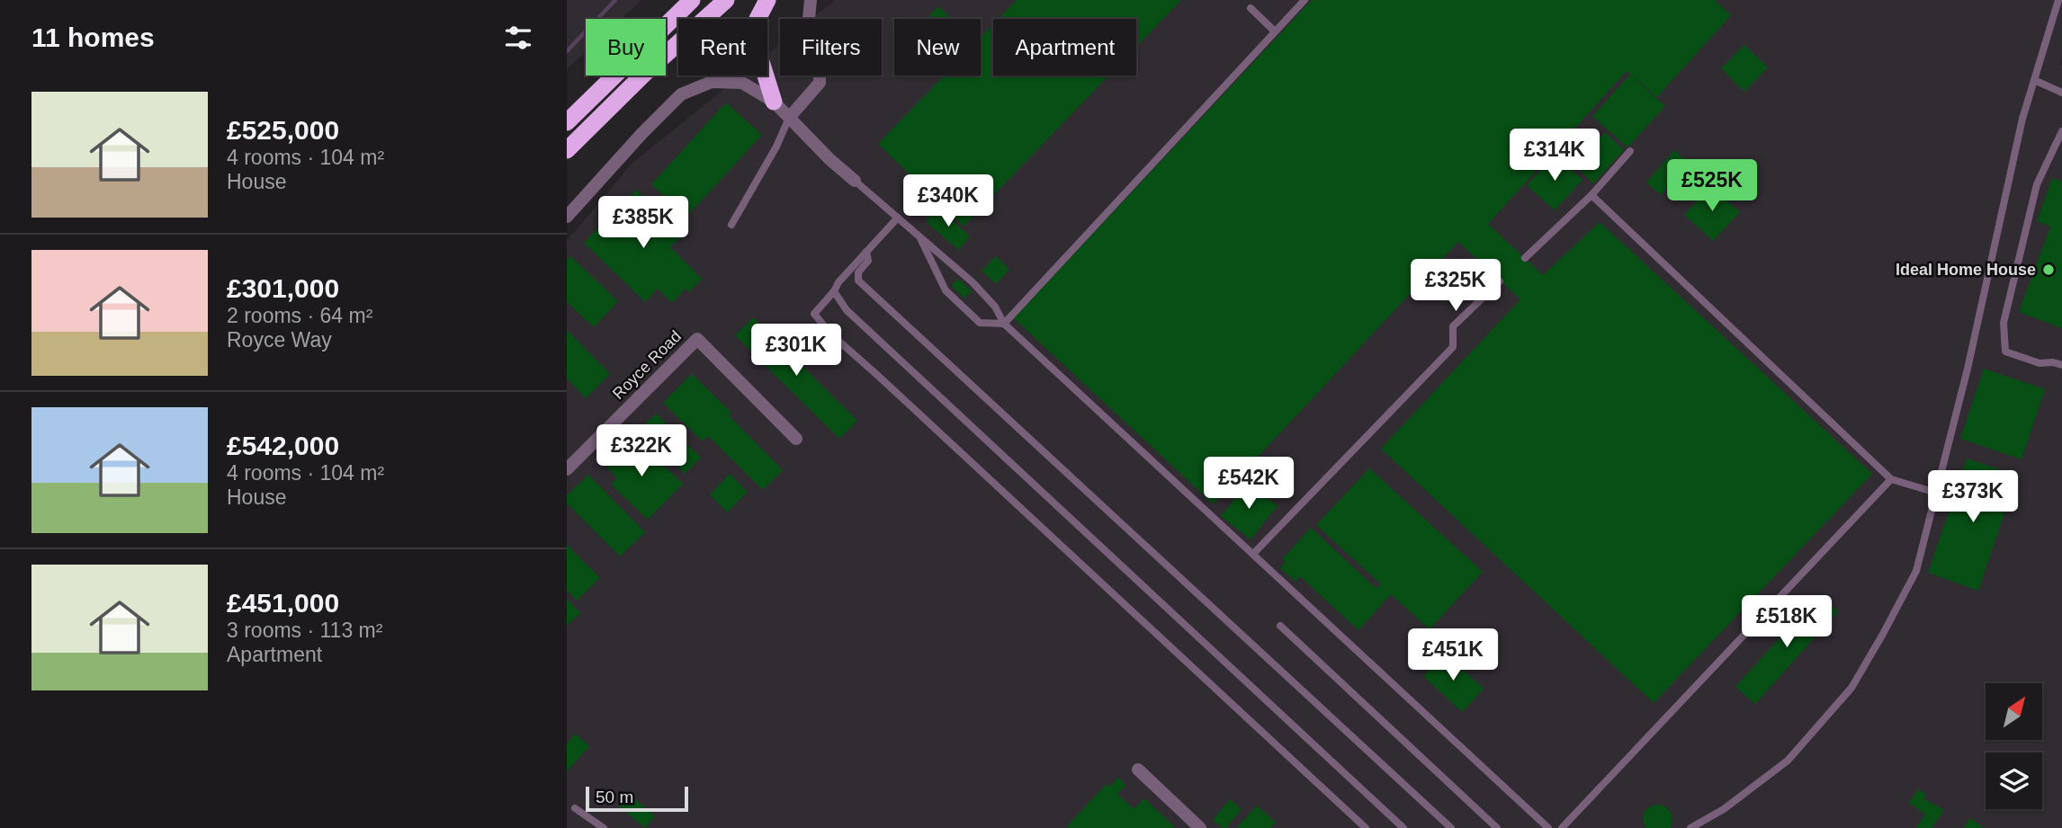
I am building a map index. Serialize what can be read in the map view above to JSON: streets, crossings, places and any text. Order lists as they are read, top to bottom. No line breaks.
{"streets":{"street":["Royce Road"]},"places":["Ideal Home House"],"scale_bar":"50 m","north":"top right","page":{"heading":"11 homes","chip":["Buy","Rent","Filters","New","Apartment"],"list":[{"name":"£525,000","note":"4 rooms · 104 m² · House"},{"name":"£301,000","note":"2 rooms · 64 m² · Royce Way"},{"name":"£542,000","note":"4 rooms · 104 m² · House"},{"name":"£451,000","note":"3 rooms · 113 m² · Apartment"}],"price":["£314K","£525K","£340K","£385K","£325K","£301K","£322K","£542K","£373K","£518K","£451K"],"scale":"50 m"}}
